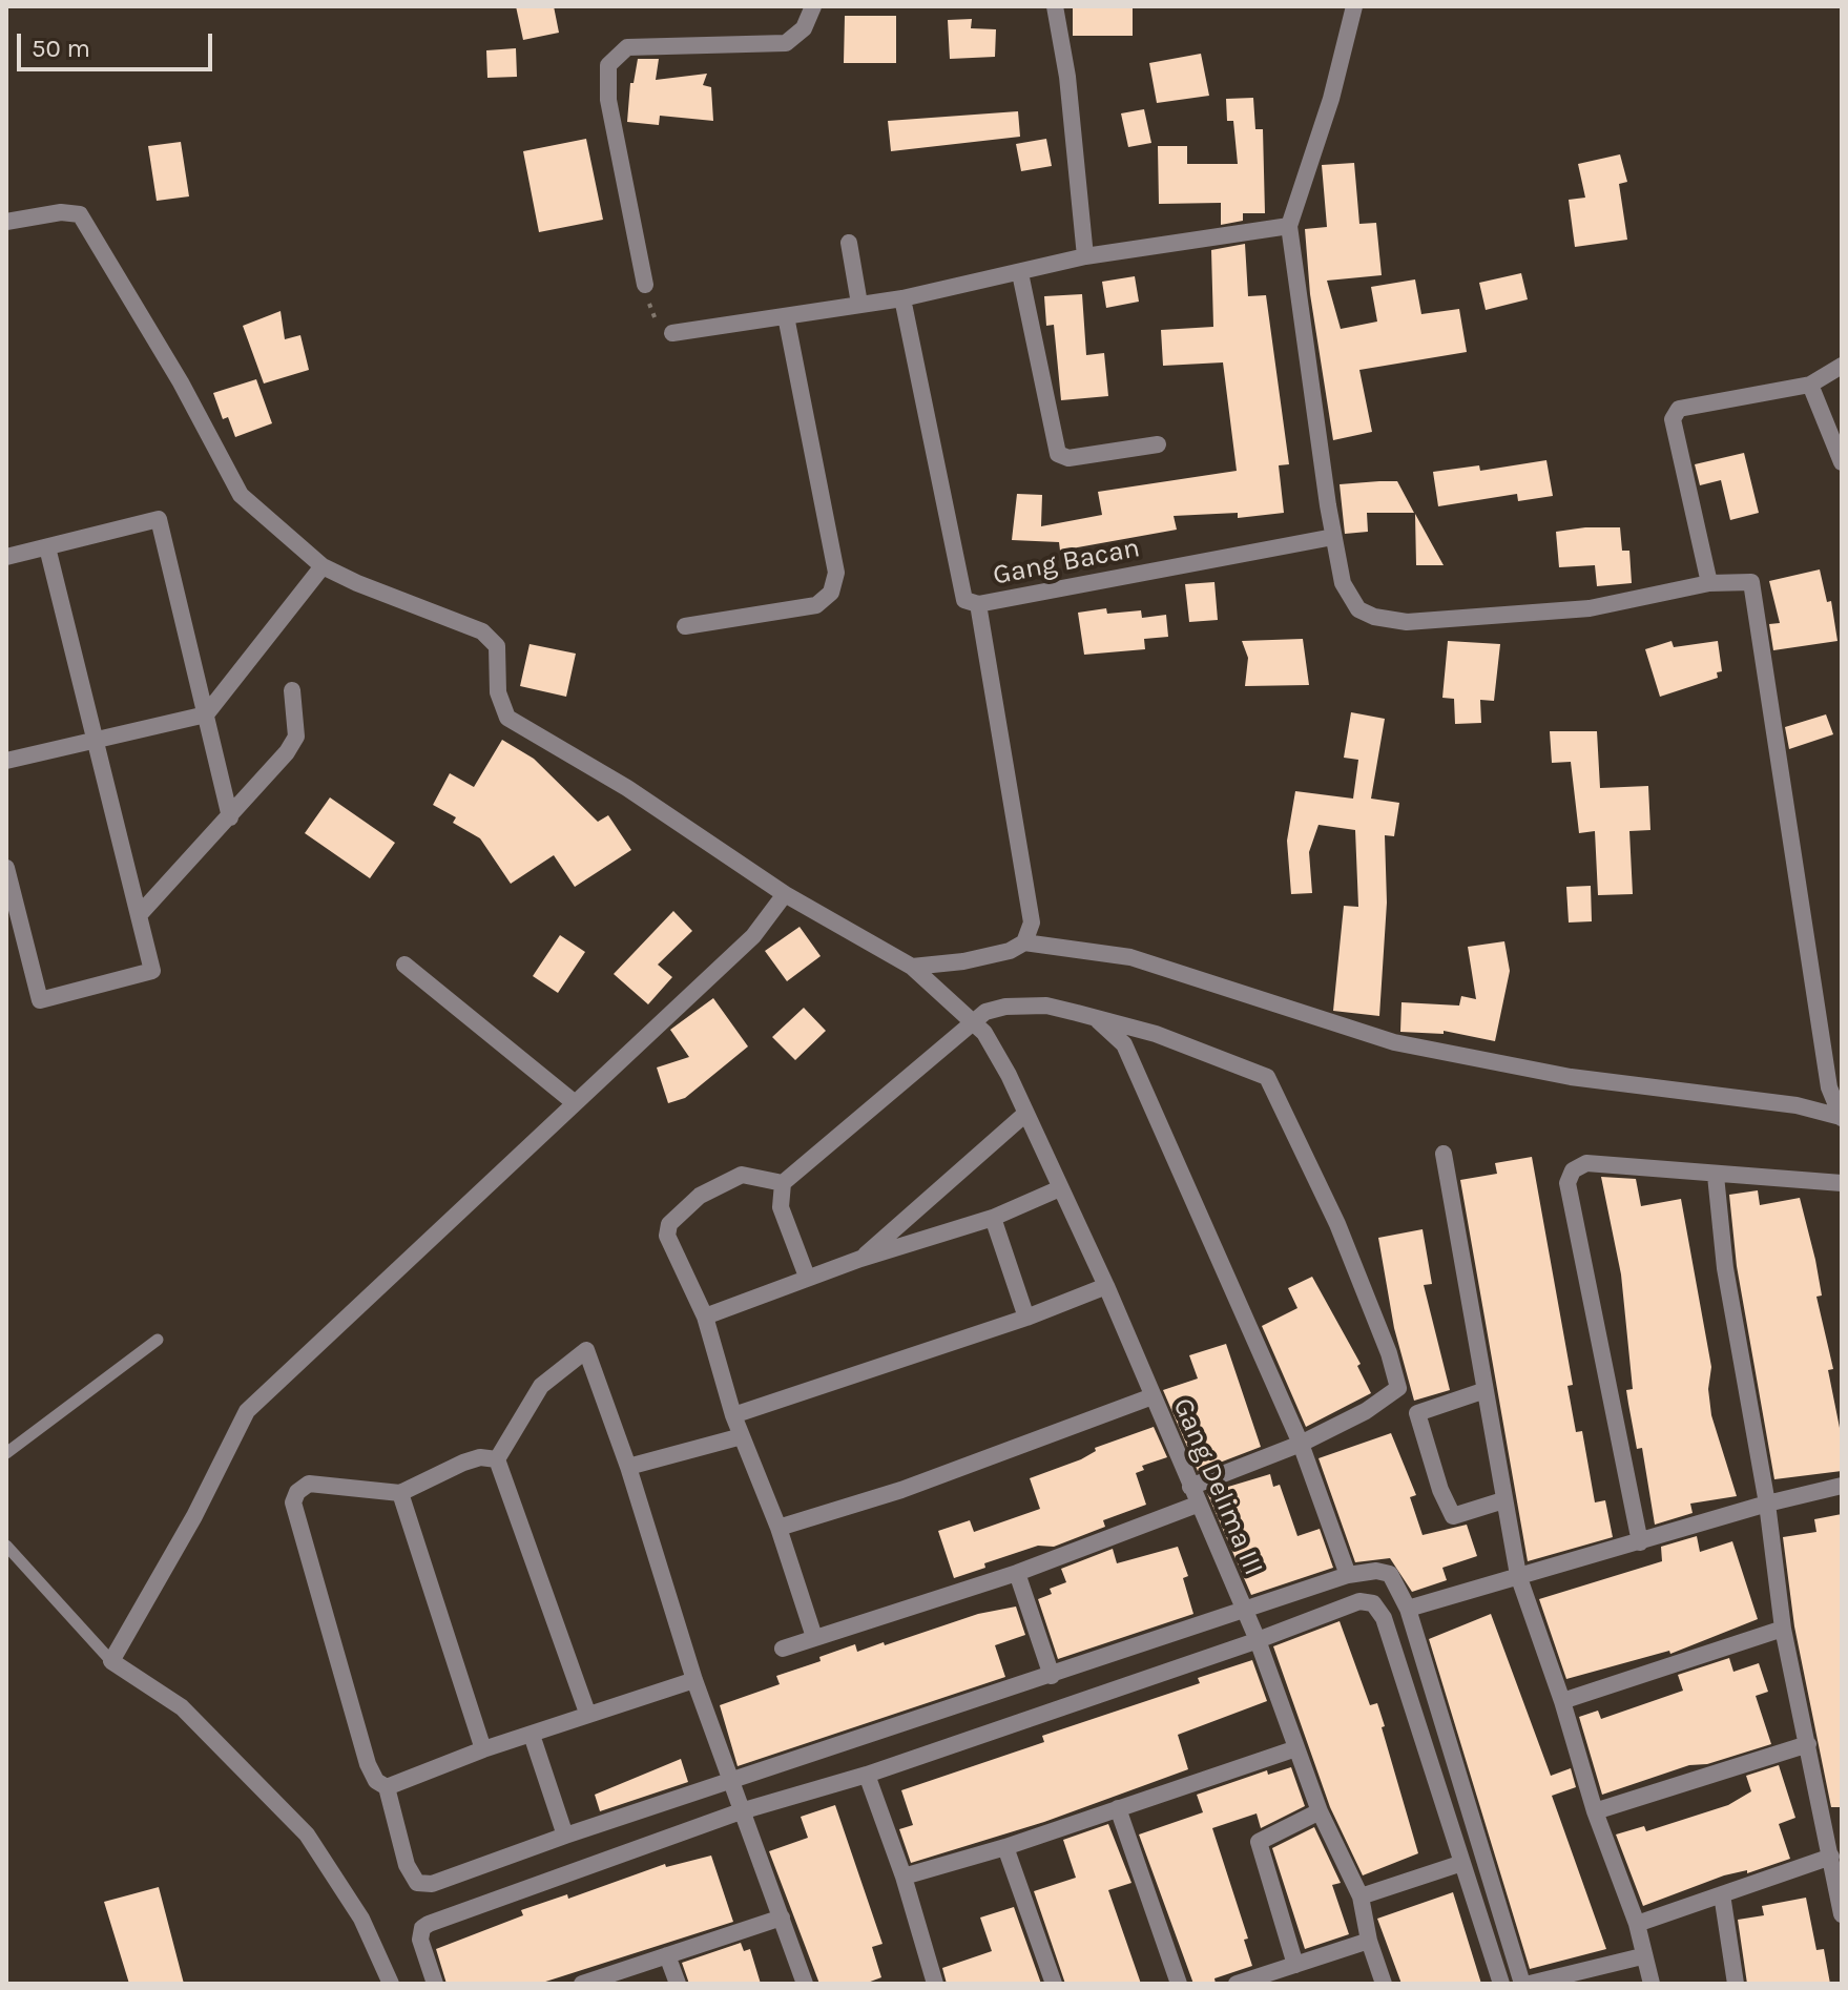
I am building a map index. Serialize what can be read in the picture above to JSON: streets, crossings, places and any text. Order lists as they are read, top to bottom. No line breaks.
{"streets":{"street":["Gang Bacan","Gang Delima III"]},"scale_bar":"50 m"}
